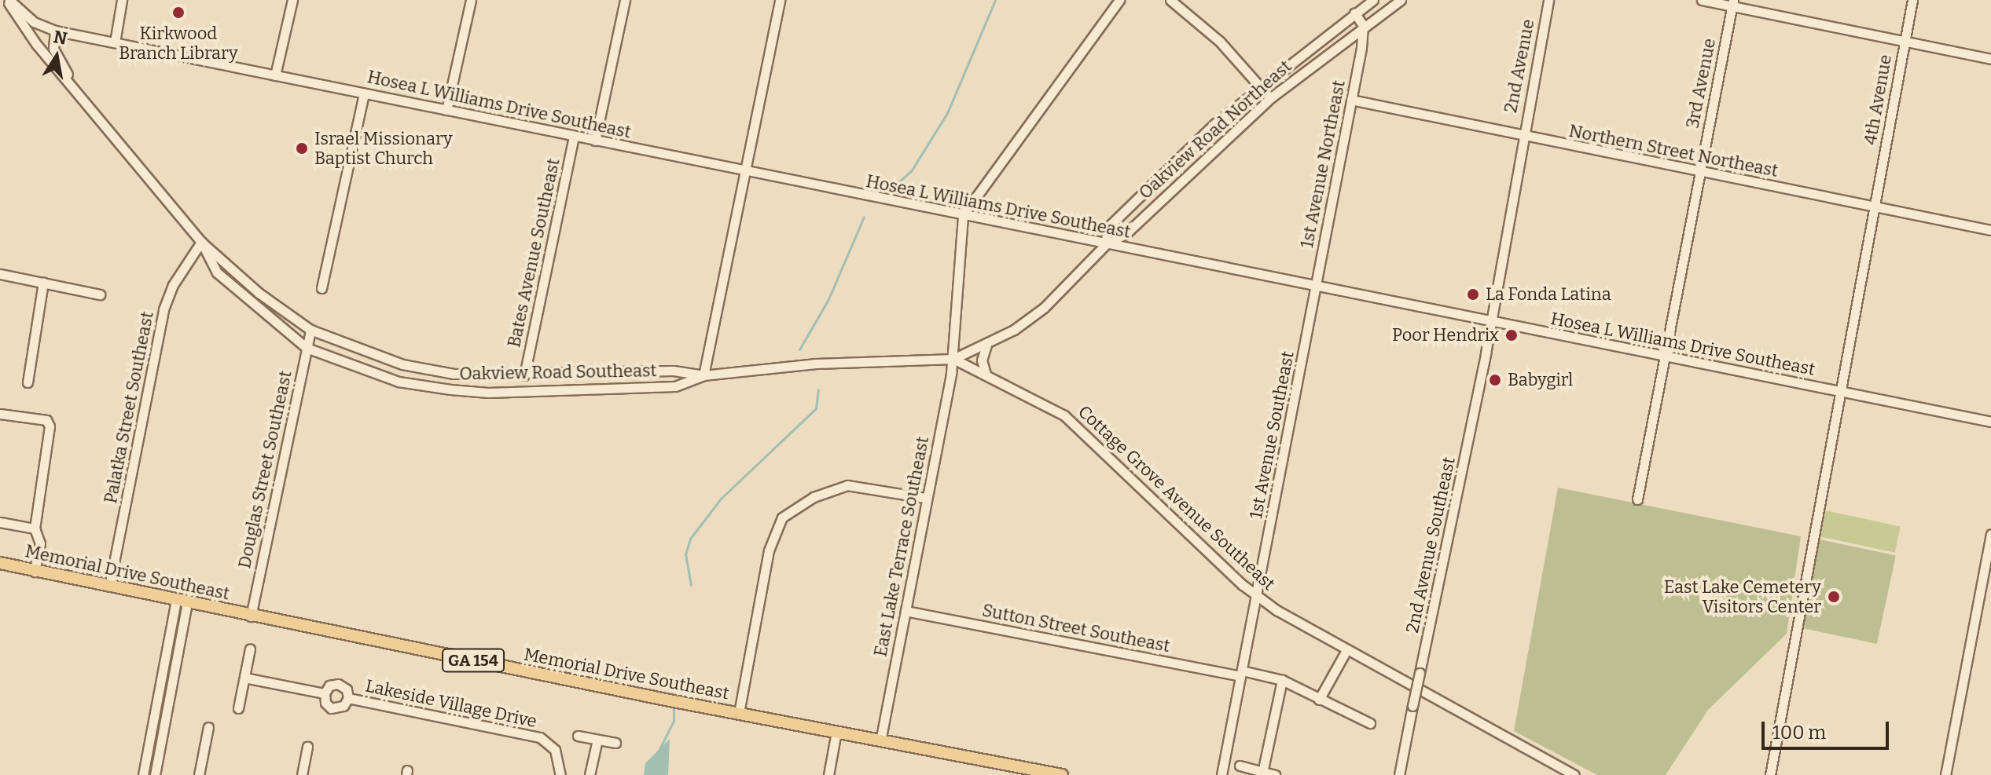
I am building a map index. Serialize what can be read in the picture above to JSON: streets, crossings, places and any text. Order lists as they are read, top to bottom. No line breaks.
{"streets":{"main road":["Memorial Drive Southeast","GA 154"],"street":["2nd Avenue","3rd Avenue","4th Avenue","Hosea L Williams Drive Southeast","Oakview Road Northeast","Northern Street Northeast","1st Avenue Northeast","Bates Avenue Southeast","Oakview Road Southeast","Palatka Street Southeast","1st Avenue Southeast","Douglas Street Southeast","Cottage Grove Avenue Southeast","2nd Avenue Southeast","East Lake Terrace Southeast","Sutton Street Southeast","Lakeside Village Drive"]},"crossings":[["2nd Avenue","Hosea L Williams Drive Southeast"],["2nd Avenue","Northern Street Northeast"],["2nd Avenue","2nd Avenue Southeast"],["3rd Avenue","Hosea L Williams Drive Southeast"],["3rd Avenue","Northern Street Northeast"],["4th Avenue","Hosea L Williams Drive Southeast"],["4th Avenue","Northern Street Northeast"],["Hosea L Williams Drive Southeast","Oakview Road Northeast"],["Hosea L Williams Drive Southeast","1st Avenue Northeast"],["Hosea L Williams Drive Southeast","Bates Avenue Southeast"],["Hosea L Williams Drive Southeast","Oakview Road Southeast"],["Hosea L Williams Drive Southeast","1st Avenue Southeast"],["Hosea L Williams Drive Southeast","2nd Avenue Southeast"],["Hosea L Williams Drive Southeast","East Lake Terrace Southeast"],["Oakview Road Northeast","1st Avenue Northeast"],["Oakview Road Northeast","Oakview Road Southeast"],["Northern Street Northeast","1st Avenue Northeast"],["1st Avenue Northeast","1st Avenue Southeast"],["Bates Avenue Southeast","Oakview Road Southeast"],["Oakview Road Southeast","Palatka Street Southeast"],["Oakview Road Southeast","Douglas Street Southeast"],["Oakview Road Southeast","Cottage Grove Avenue Southeast"],["Oakview Road Southeast","East Lake Terrace Southeast"],["Palatka Street Southeast","Memorial Drive Southeast"],["1st Avenue Southeast","Cottage Grove Avenue Southeast"],["1st Avenue Southeast","Sutton Street Southeast"],["Douglas Street Southeast","Memorial Drive Southeast"],["Cottage Grove Avenue Southeast","East Lake Terrace Southeast"],["East Lake Terrace Southeast","Memorial Drive Southeast"],["East Lake Terrace Southeast","Sutton Street Southeast"]],"places":["Kirkwood Branch Library","Israel Missionary Baptist Church","La Fonda Latina","Poor Hendrix","Babygirl","East Lake Cemetery Visitors Center"],"scale_bar":"100 m","north":"top"}
